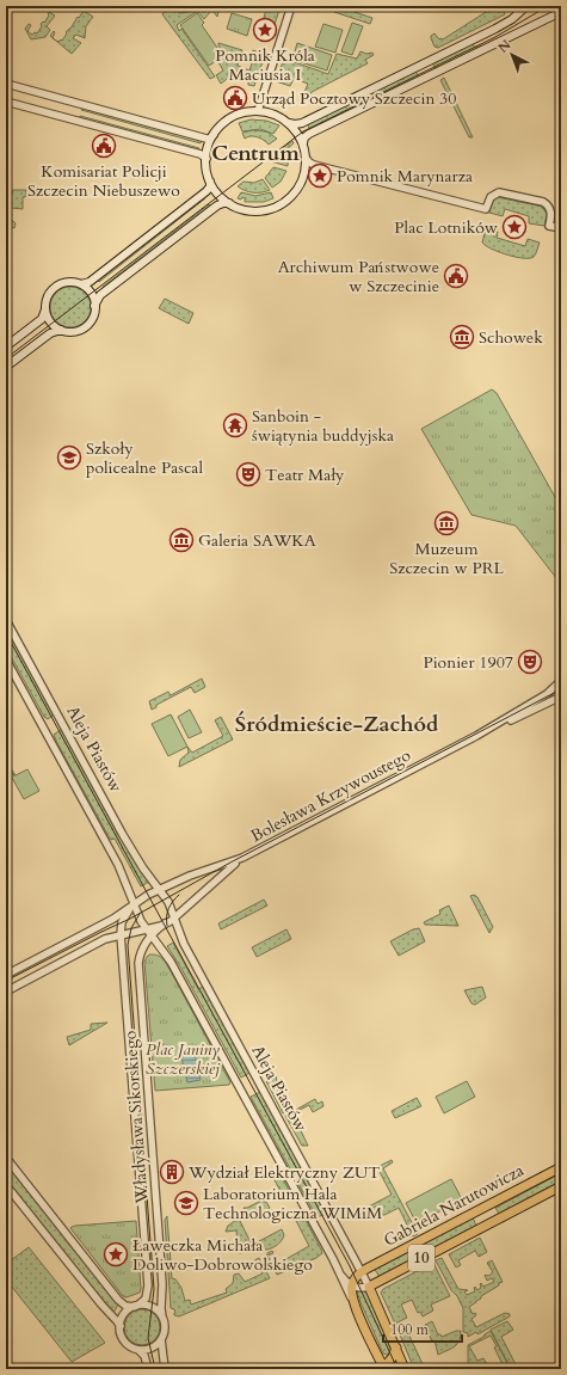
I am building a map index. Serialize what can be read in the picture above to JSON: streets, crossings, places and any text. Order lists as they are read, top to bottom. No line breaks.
{"streets":{"main road":["Aleja Piastów","Gabriela Narutowicza","10"],"street":["Bolesława Krzywoustego","Władysława Sikorskiego"]},"crossings":[["Aleja Piastów","Bolesława Krzywoustego"],["Aleja Piastów","Władysława Sikorskiego"],["Aleja Piastów","Gabriela Narutowicza"],["Aleja Piastów","10"],["Bolesława Krzywoustego","Władysława Sikorskiego"],["Gabriela Narutowicza","10"]],"districts":["Centrum","Śródmieście-Zachód"],"parks":["Plac Janiny Szczerskiej"],"places":{"place":["Pomnik Króla Maciusia I","Pomnik Marynarza","Plac Lotników","Ławeczka Michała Doliwo-Dobrowolskiego"],"public building":["Urząd Pocztowy Szczecin 30","Komisariat Policji Szczecin Niebuszewo","Archiwum Państwowe w Szczecinie"],"museum":["Schowek","Muzeum Szczecin w PRL","Galeria SAWKA"],"temple":["Sanboin - świątynia buddyjska"],"school or university":["Szkoły policealne Pascal","Laboratorium Hala Technologiczna WIMiM"],"theatre":["Teatr Mały","Pionier 1907"],"building":["Wydział Elektryczny ZUT"]},"scale_bar":"100 m","north":"top left"}
